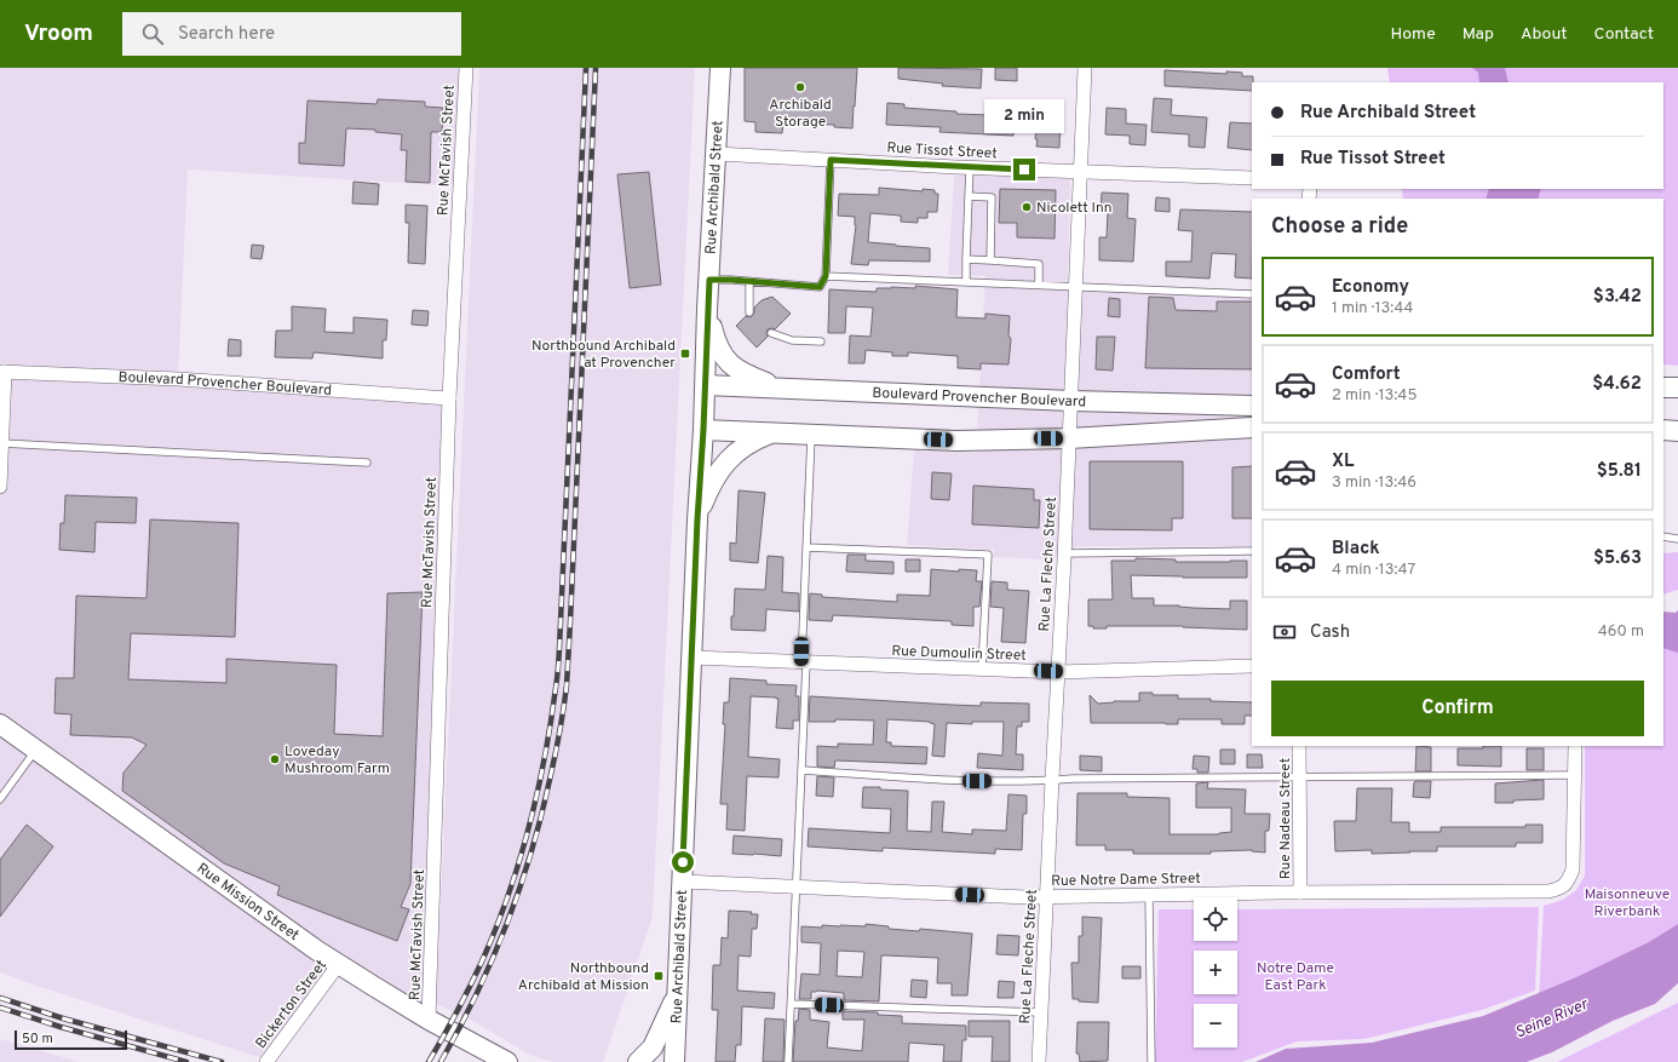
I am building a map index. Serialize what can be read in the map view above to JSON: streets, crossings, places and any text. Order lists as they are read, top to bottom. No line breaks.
{"streets":{"main road":["Rue Archibald Street","Boulevard Provencher Boulevard","Rue Mission Street"],"street":["Rue McTavish Street","Rue Tissot Street","Rue La Fleche Street","Rue Dumoulin Street","Rue Nadeau Street","Rue Notre Dame Street","Bickerton Street"]},"crossings":[["Rue McTavish Street","Boulevard Provencher Boulevard"],["Rue McTavish Street","Rue Mission Street"],["Rue Tissot Street","Rue Archibald Street"],["Rue Tissot Street","Rue La Fleche Street"],["Rue Archibald Street","Boulevard Provencher Boulevard"],["Rue Archibald Street","Rue Dumoulin Street"],["Rue Archibald Street","Rue Notre Dame Street"],["Boulevard Provencher Boulevard","Rue La Fleche Street"],["Rue La Fleche Street","Rue Dumoulin Street"],["Rue La Fleche Street","Rue Notre Dame Street"],["Rue Nadeau Street","Rue Notre Dame Street"],["Rue Mission Street","Bickerton Street"]],"water":["Seine River"],"parks":["Maisonneuve Riverbank","Notre Dame East Park"],"places":{"other":["Archibald Storage","Nicolett Inn","Loveday Mushroom Farm"],"transit":["Northbound Archibald at Provencher","Northbound Archibald at Mission"]},"scale_bar":"50 m","page":{"header":"Vroom","search":"Search here","nav":["Home","Map","About","Contact"],"banner":["Rue Archibald Street","Rue Tissot Street"],"bubble":"2 min","heading":"Choose a ride","list":[{"name":"Economy","note":"1 min · 13:44","value":"$3.42"},{"name":"Comfort","note":"2 min · 13:45","value":"$4.62"},{"name":"XL","note":"3 min · 13:46","value":"$5.81"},{"name":"Black","note":"4 min · 13:47","value":"$5.63"}],"pay":["Cash","460 m"],"buttons":"Confirm","map_buttons":["+","−"],"scale":"50 m"}}
